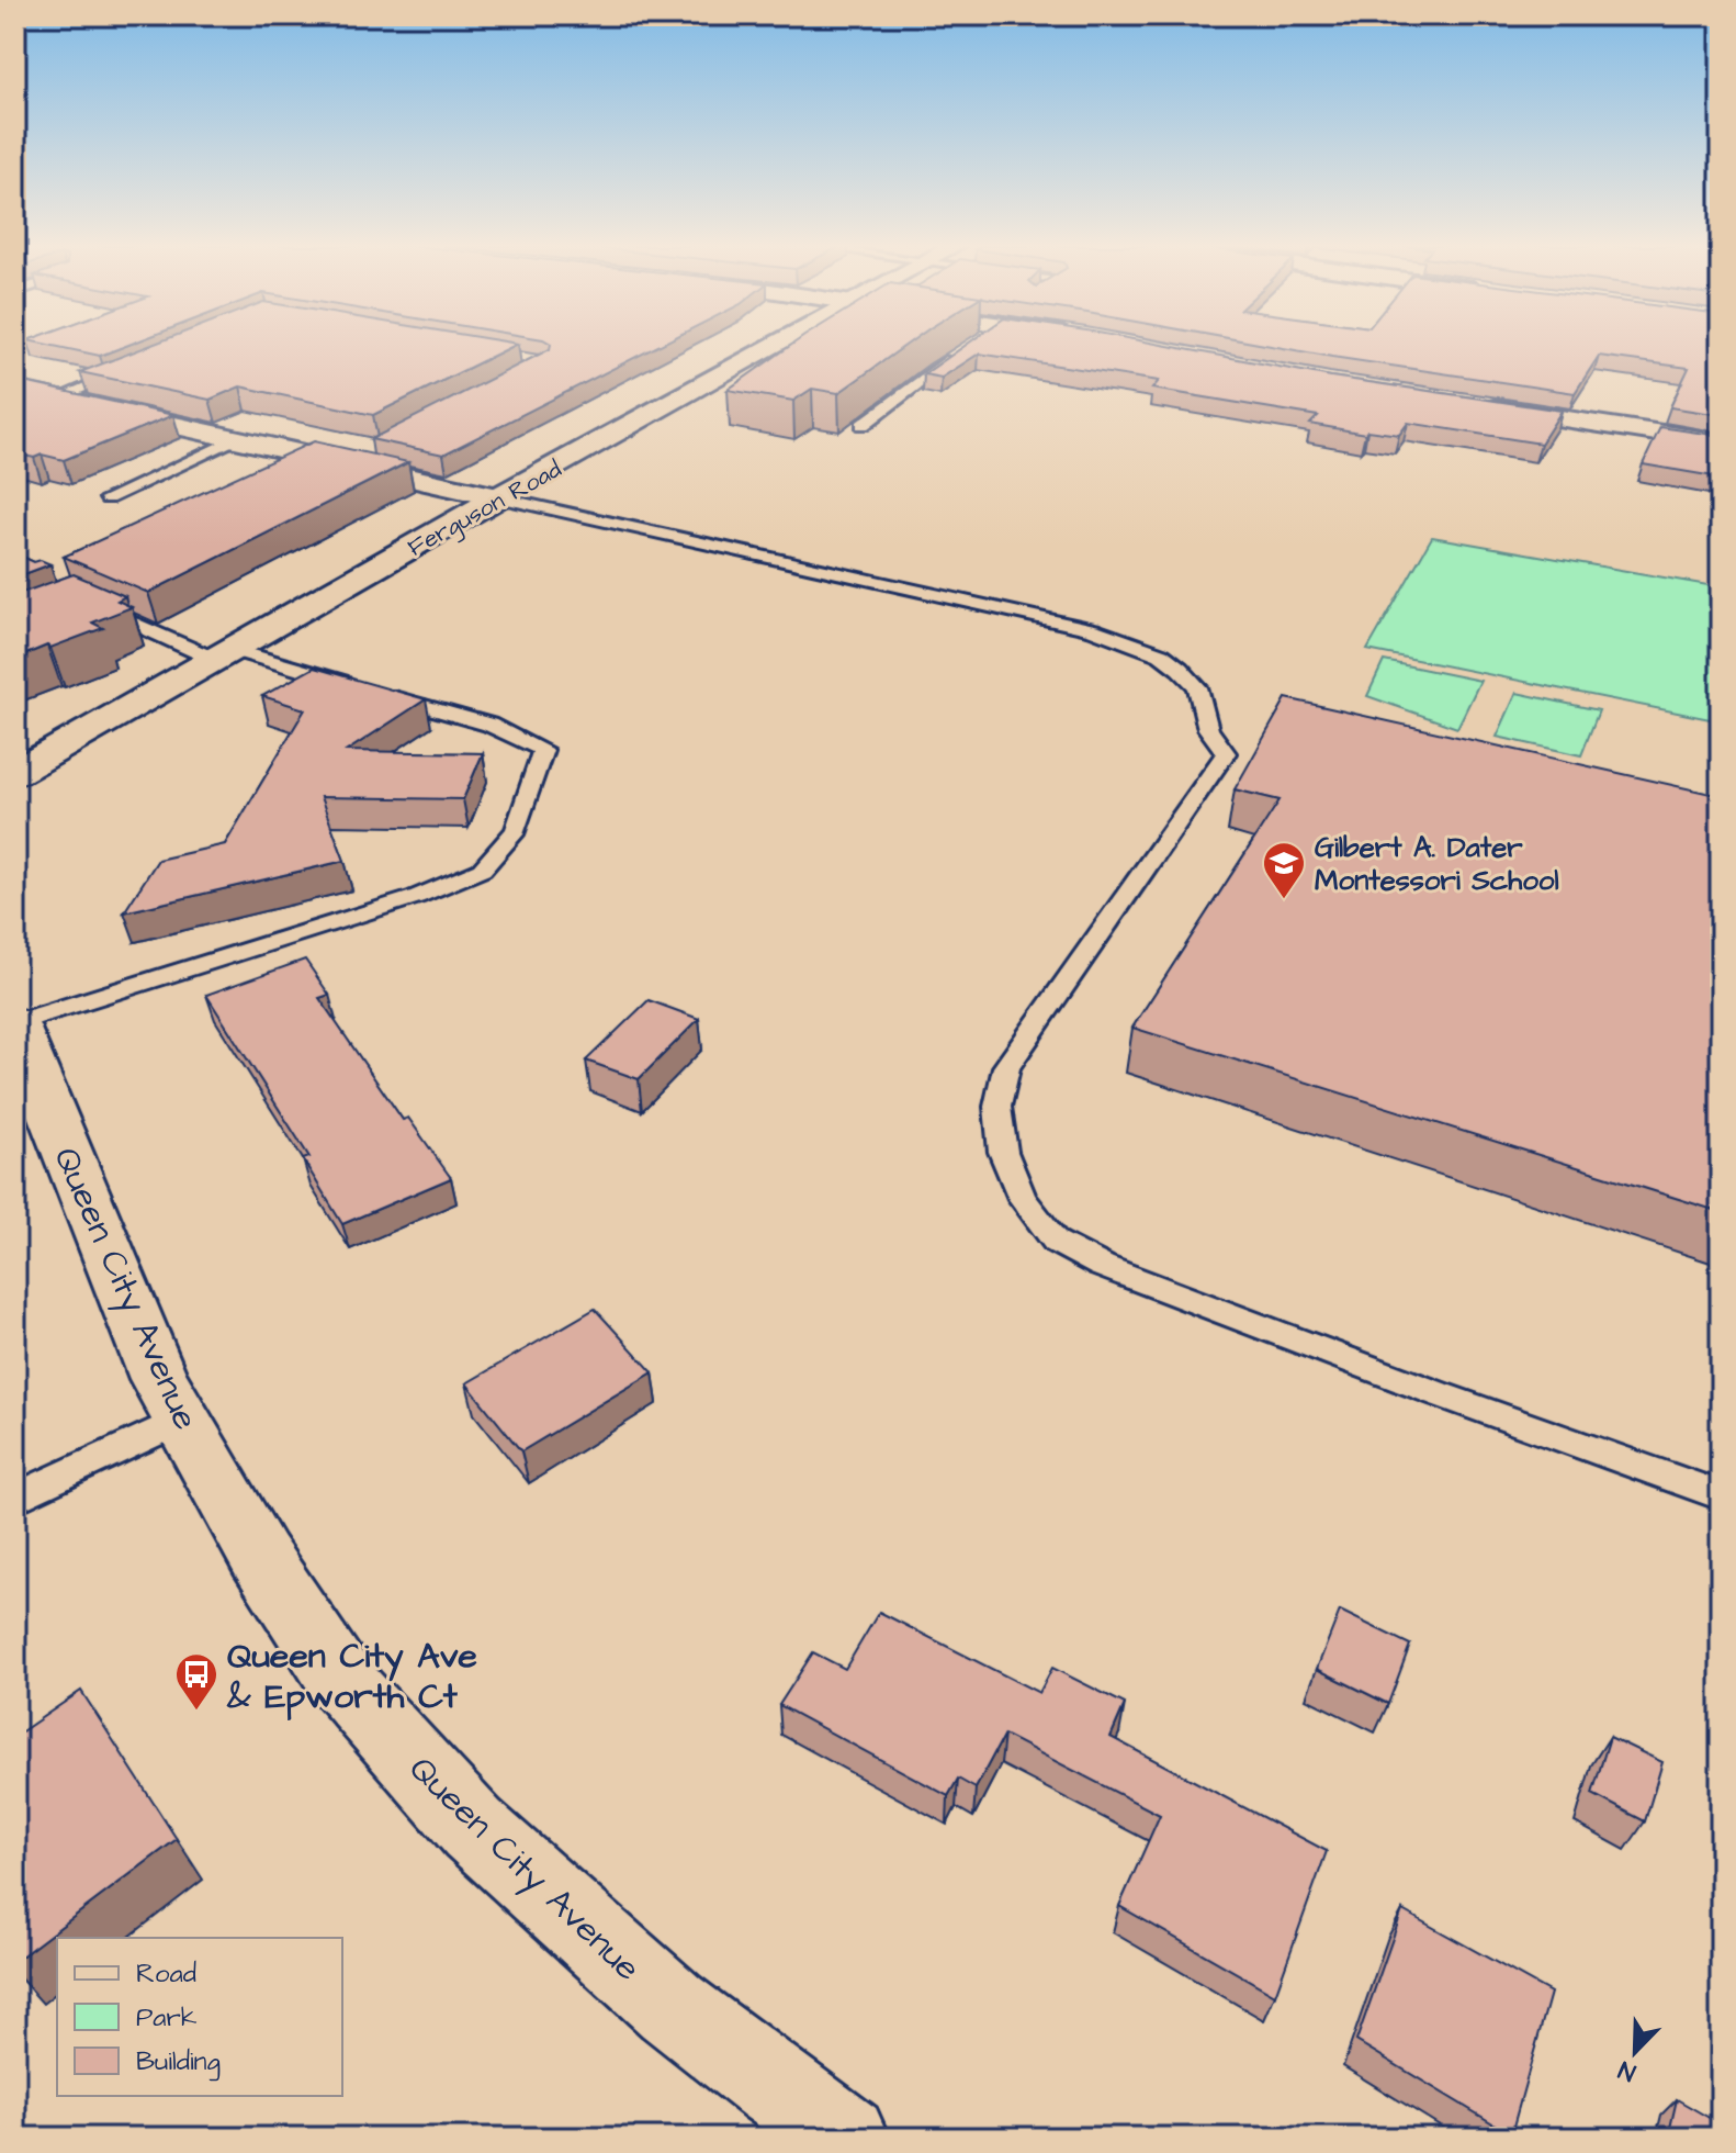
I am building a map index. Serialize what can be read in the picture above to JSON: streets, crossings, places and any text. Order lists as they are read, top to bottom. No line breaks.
{"streets":{"street":["Ferguson Road","Queen City Avenue"]},"places":{"school or university":["Gilbert A. Dater Montessori School"],"bus stop":["Queen City Ave & Epworth Ct"]},"legend":["Road","Park","Building"],"north":"bottom left"}
